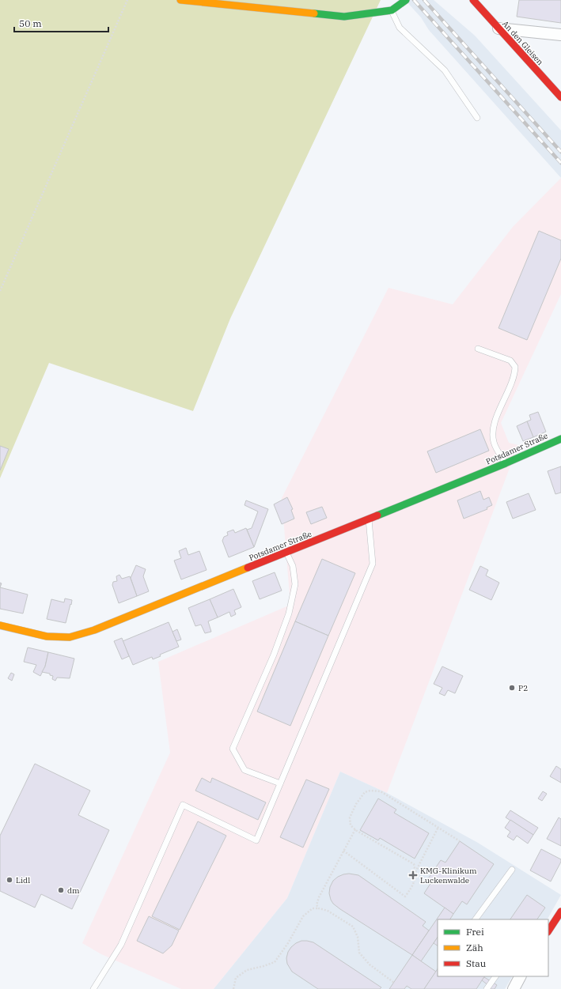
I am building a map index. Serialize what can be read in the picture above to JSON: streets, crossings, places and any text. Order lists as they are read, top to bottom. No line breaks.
{"streets":{"street":["An den Gleisen","Potsdamer Straße"]},"places":{"other":["P2","Lidl","dm"],"health":["KMG-Klinikum Luckenwalde"]},"legend":["Frei","Zäh","Stau"],"scale_bar":"50 m"}
